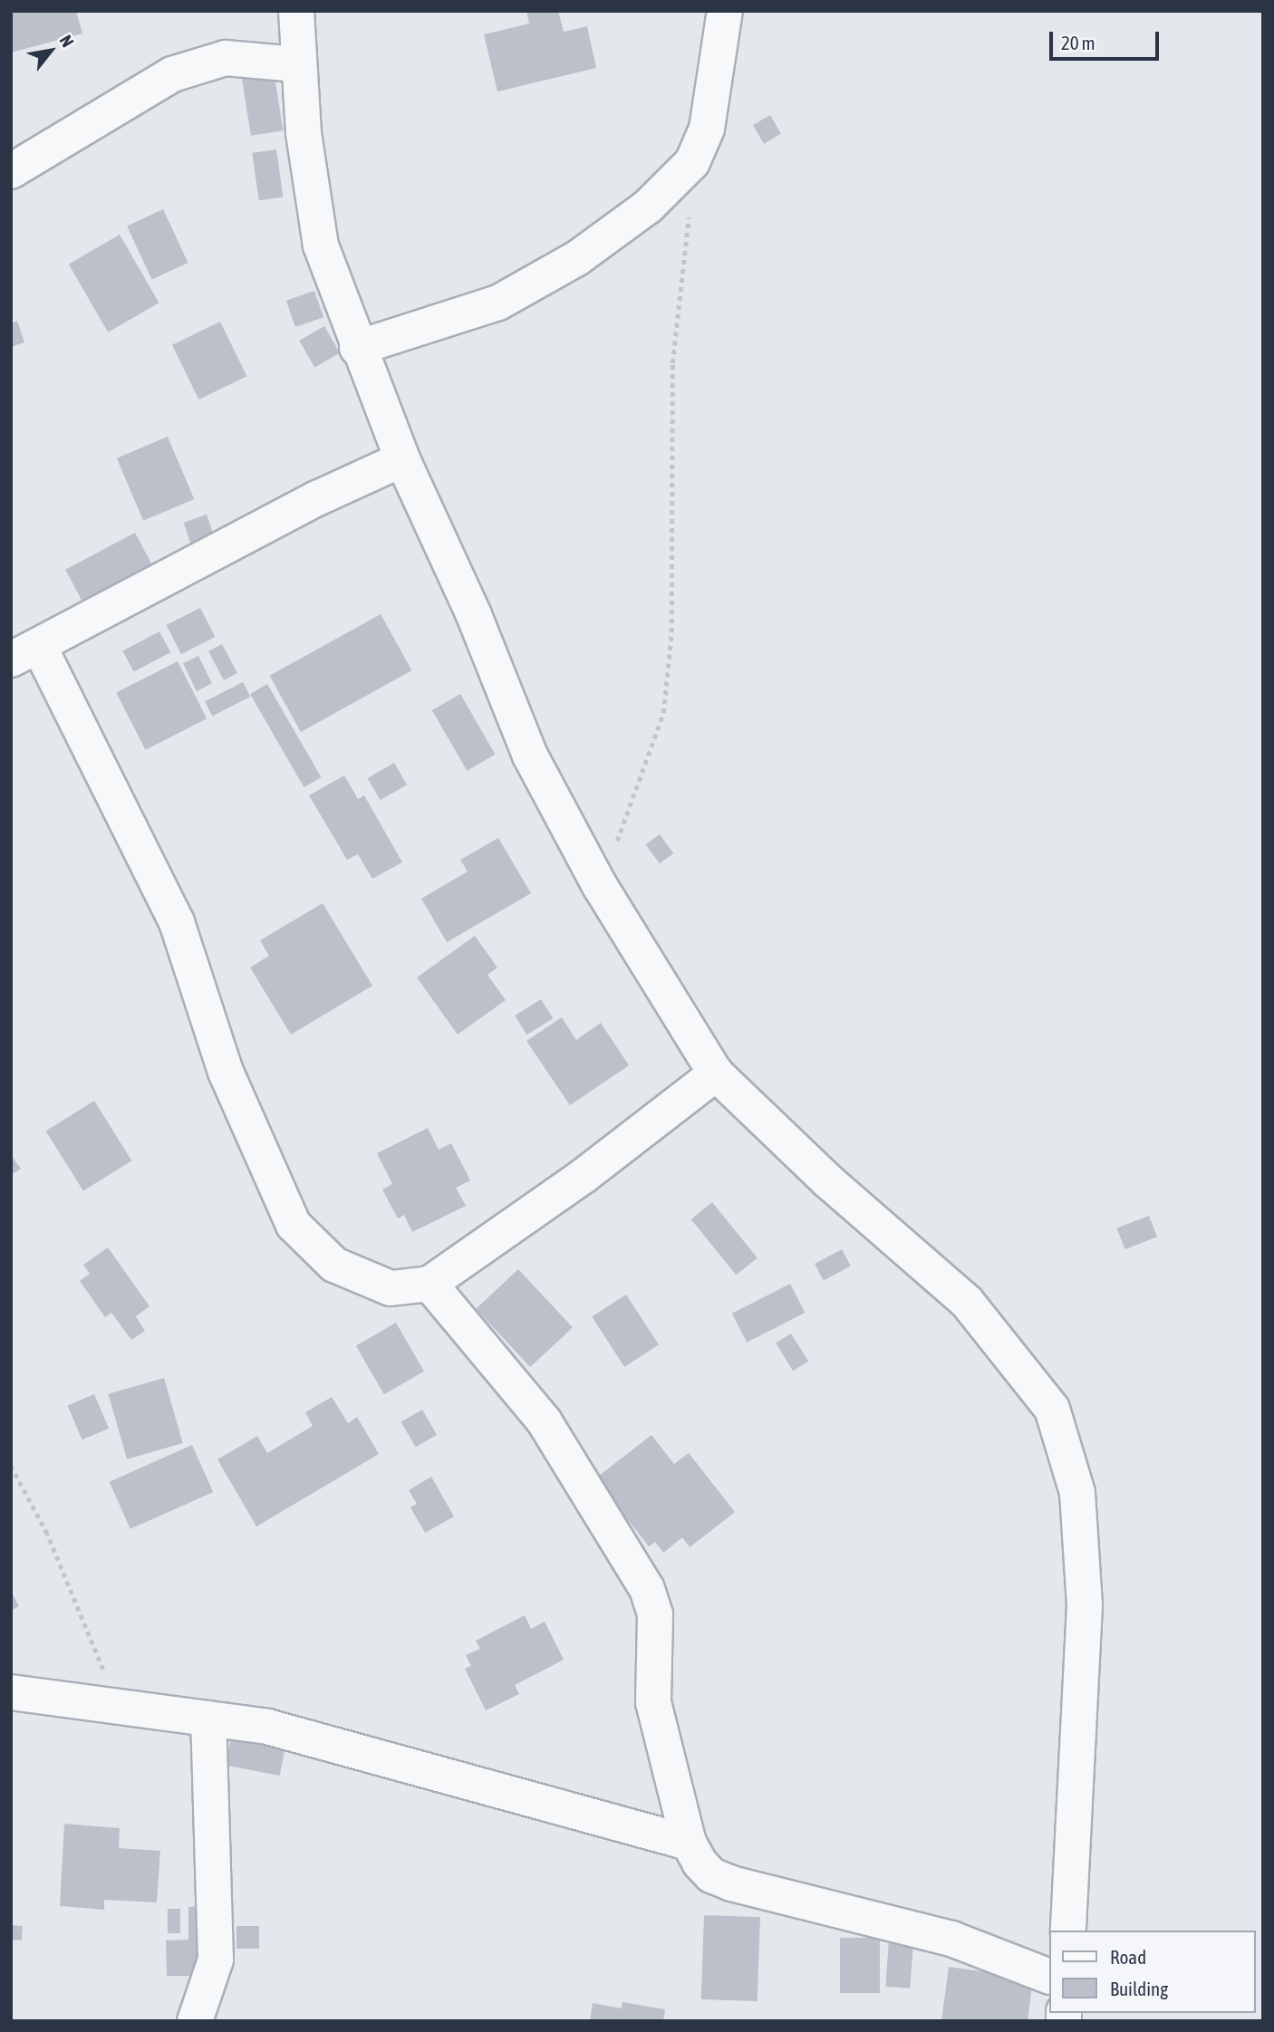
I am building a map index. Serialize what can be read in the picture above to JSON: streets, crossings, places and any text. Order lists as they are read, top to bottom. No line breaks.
{"legend":["Road","Building"],"scale_bar":"20 m","north":"top right"}
